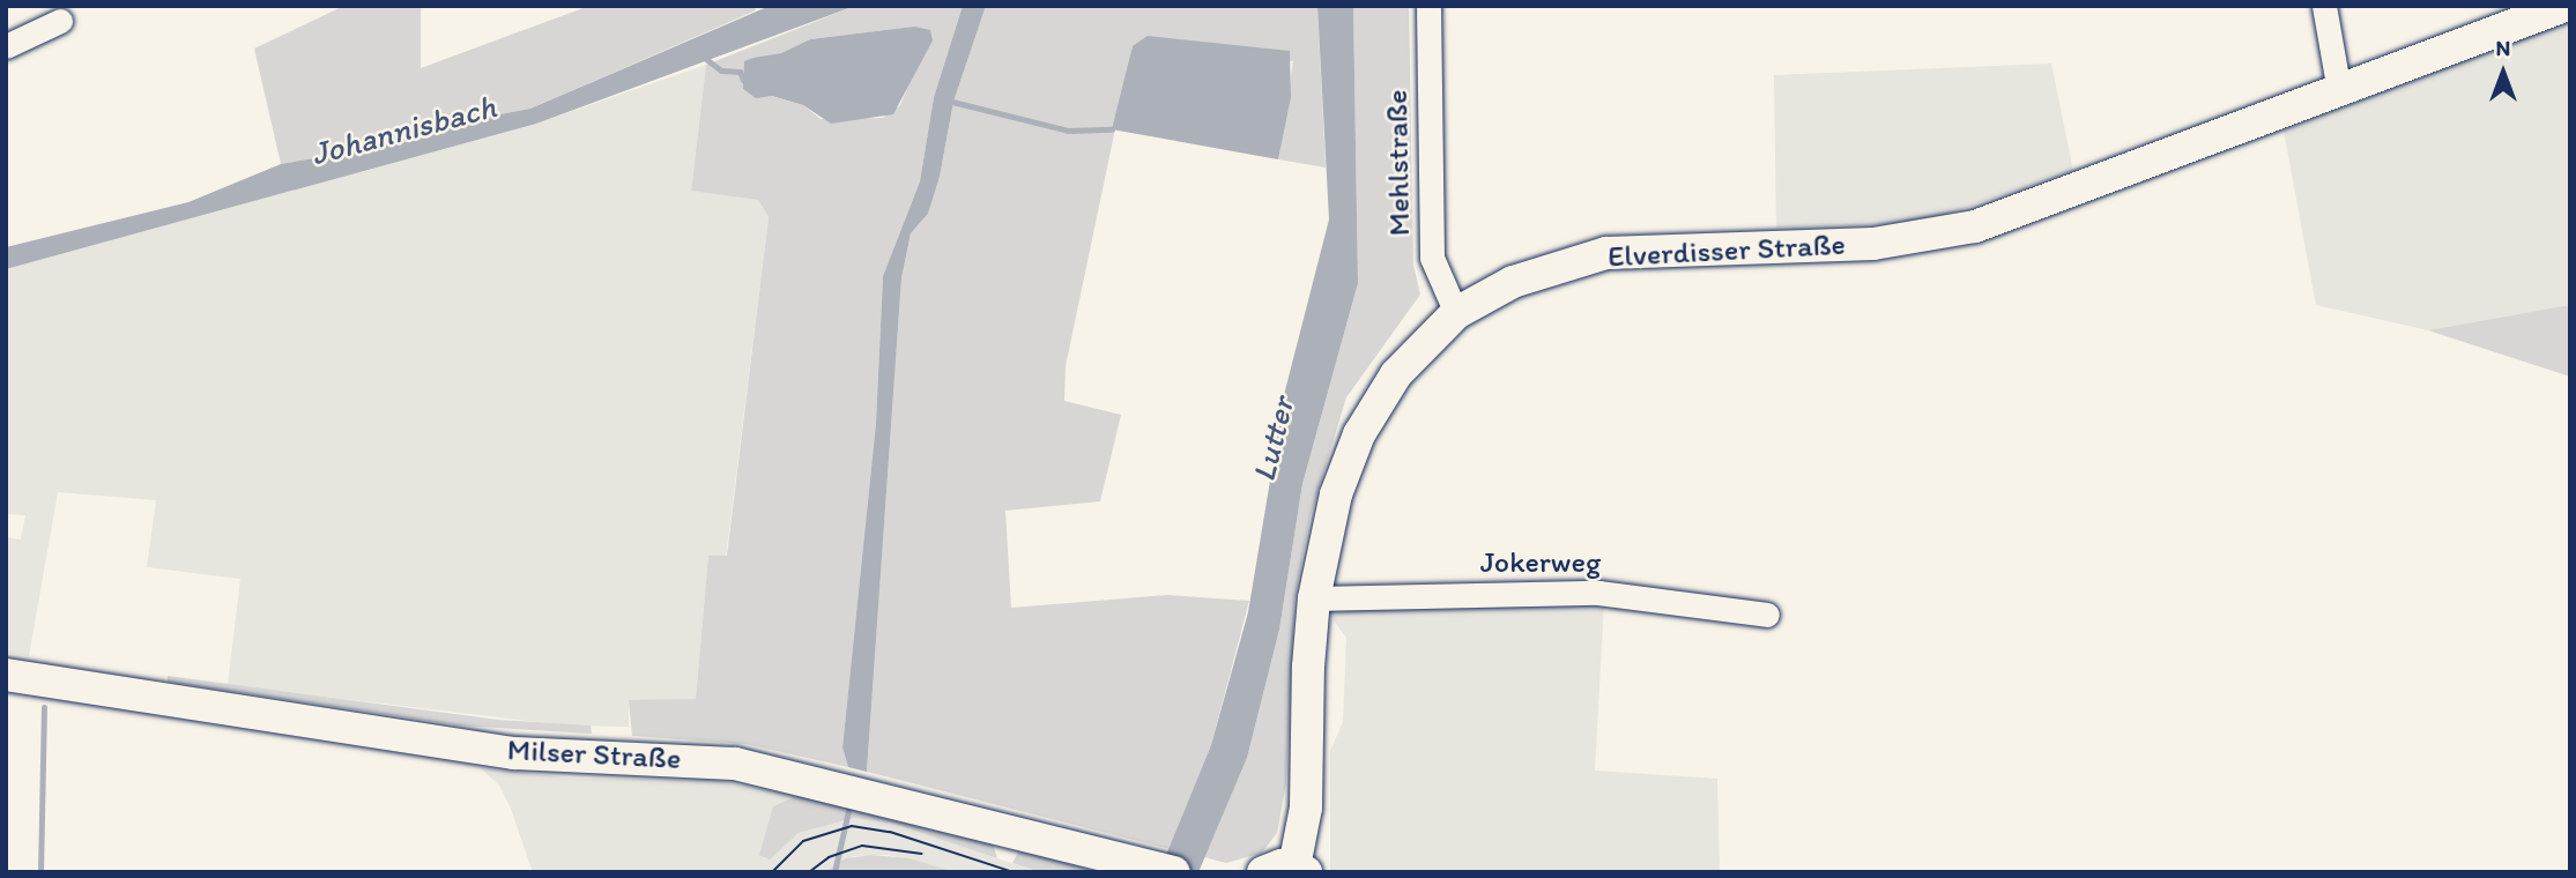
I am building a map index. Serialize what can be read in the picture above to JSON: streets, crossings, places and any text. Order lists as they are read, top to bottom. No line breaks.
{"streets":{"street":["Mehlstraße","Elverdisser Straße","Jokerweg","Milser Straße"]},"crossings":[["Mehlstraße","Elverdisser Straße"],["Elverdisser Straße","Jokerweg"]],"water":["Johannisbach","Lutter"],"north":"top"}
